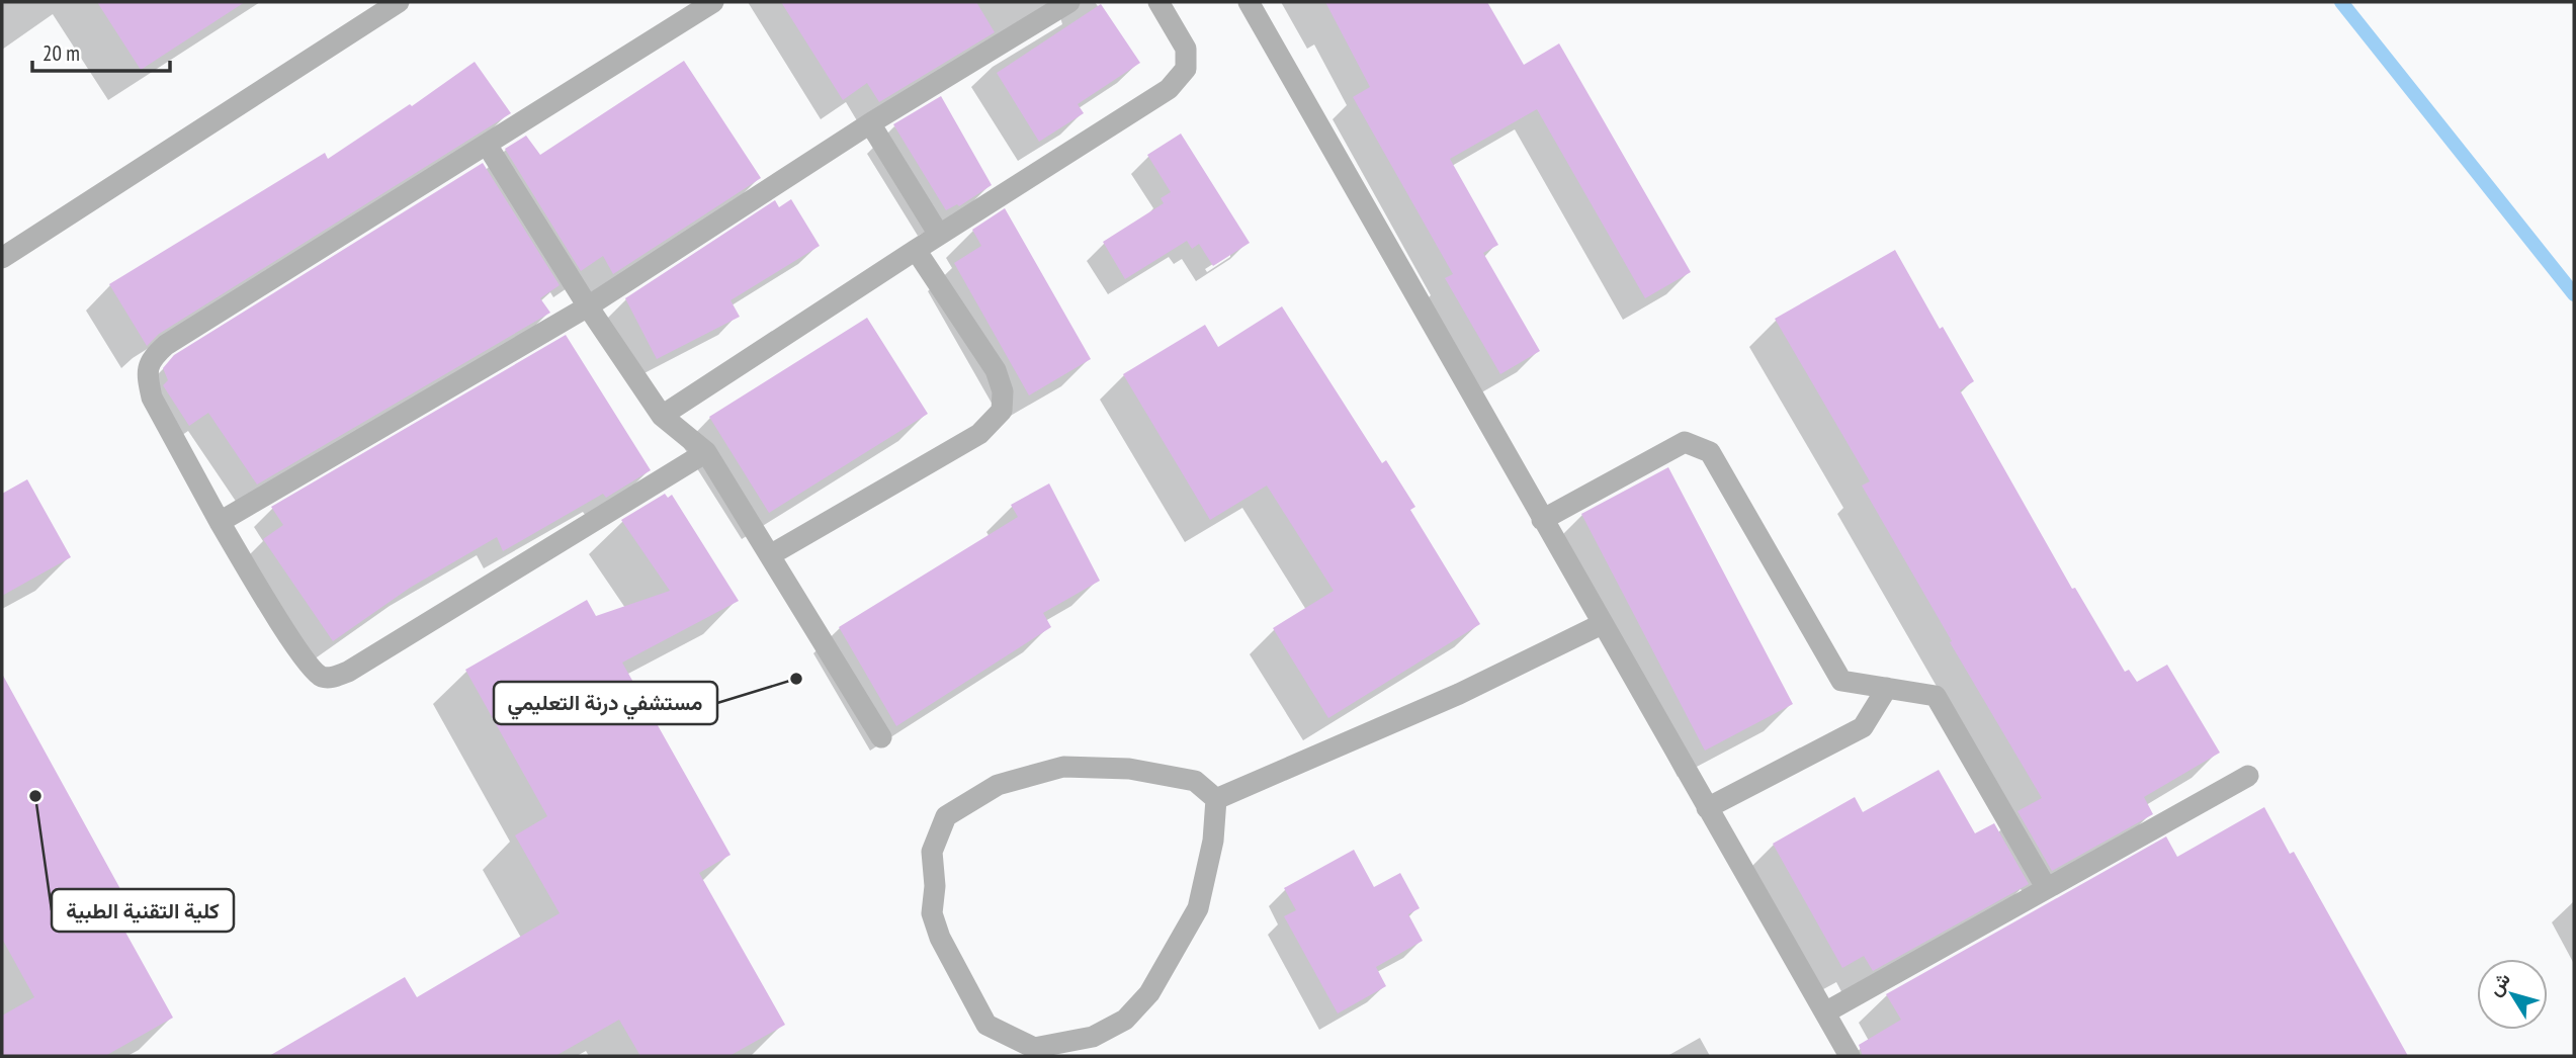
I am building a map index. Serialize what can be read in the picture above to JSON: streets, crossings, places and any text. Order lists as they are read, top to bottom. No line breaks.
{"places":["مستشفي درنة التعليمي","كلية التقنية الطبية"],"scale_bar":"20 m","north":"top left"}
